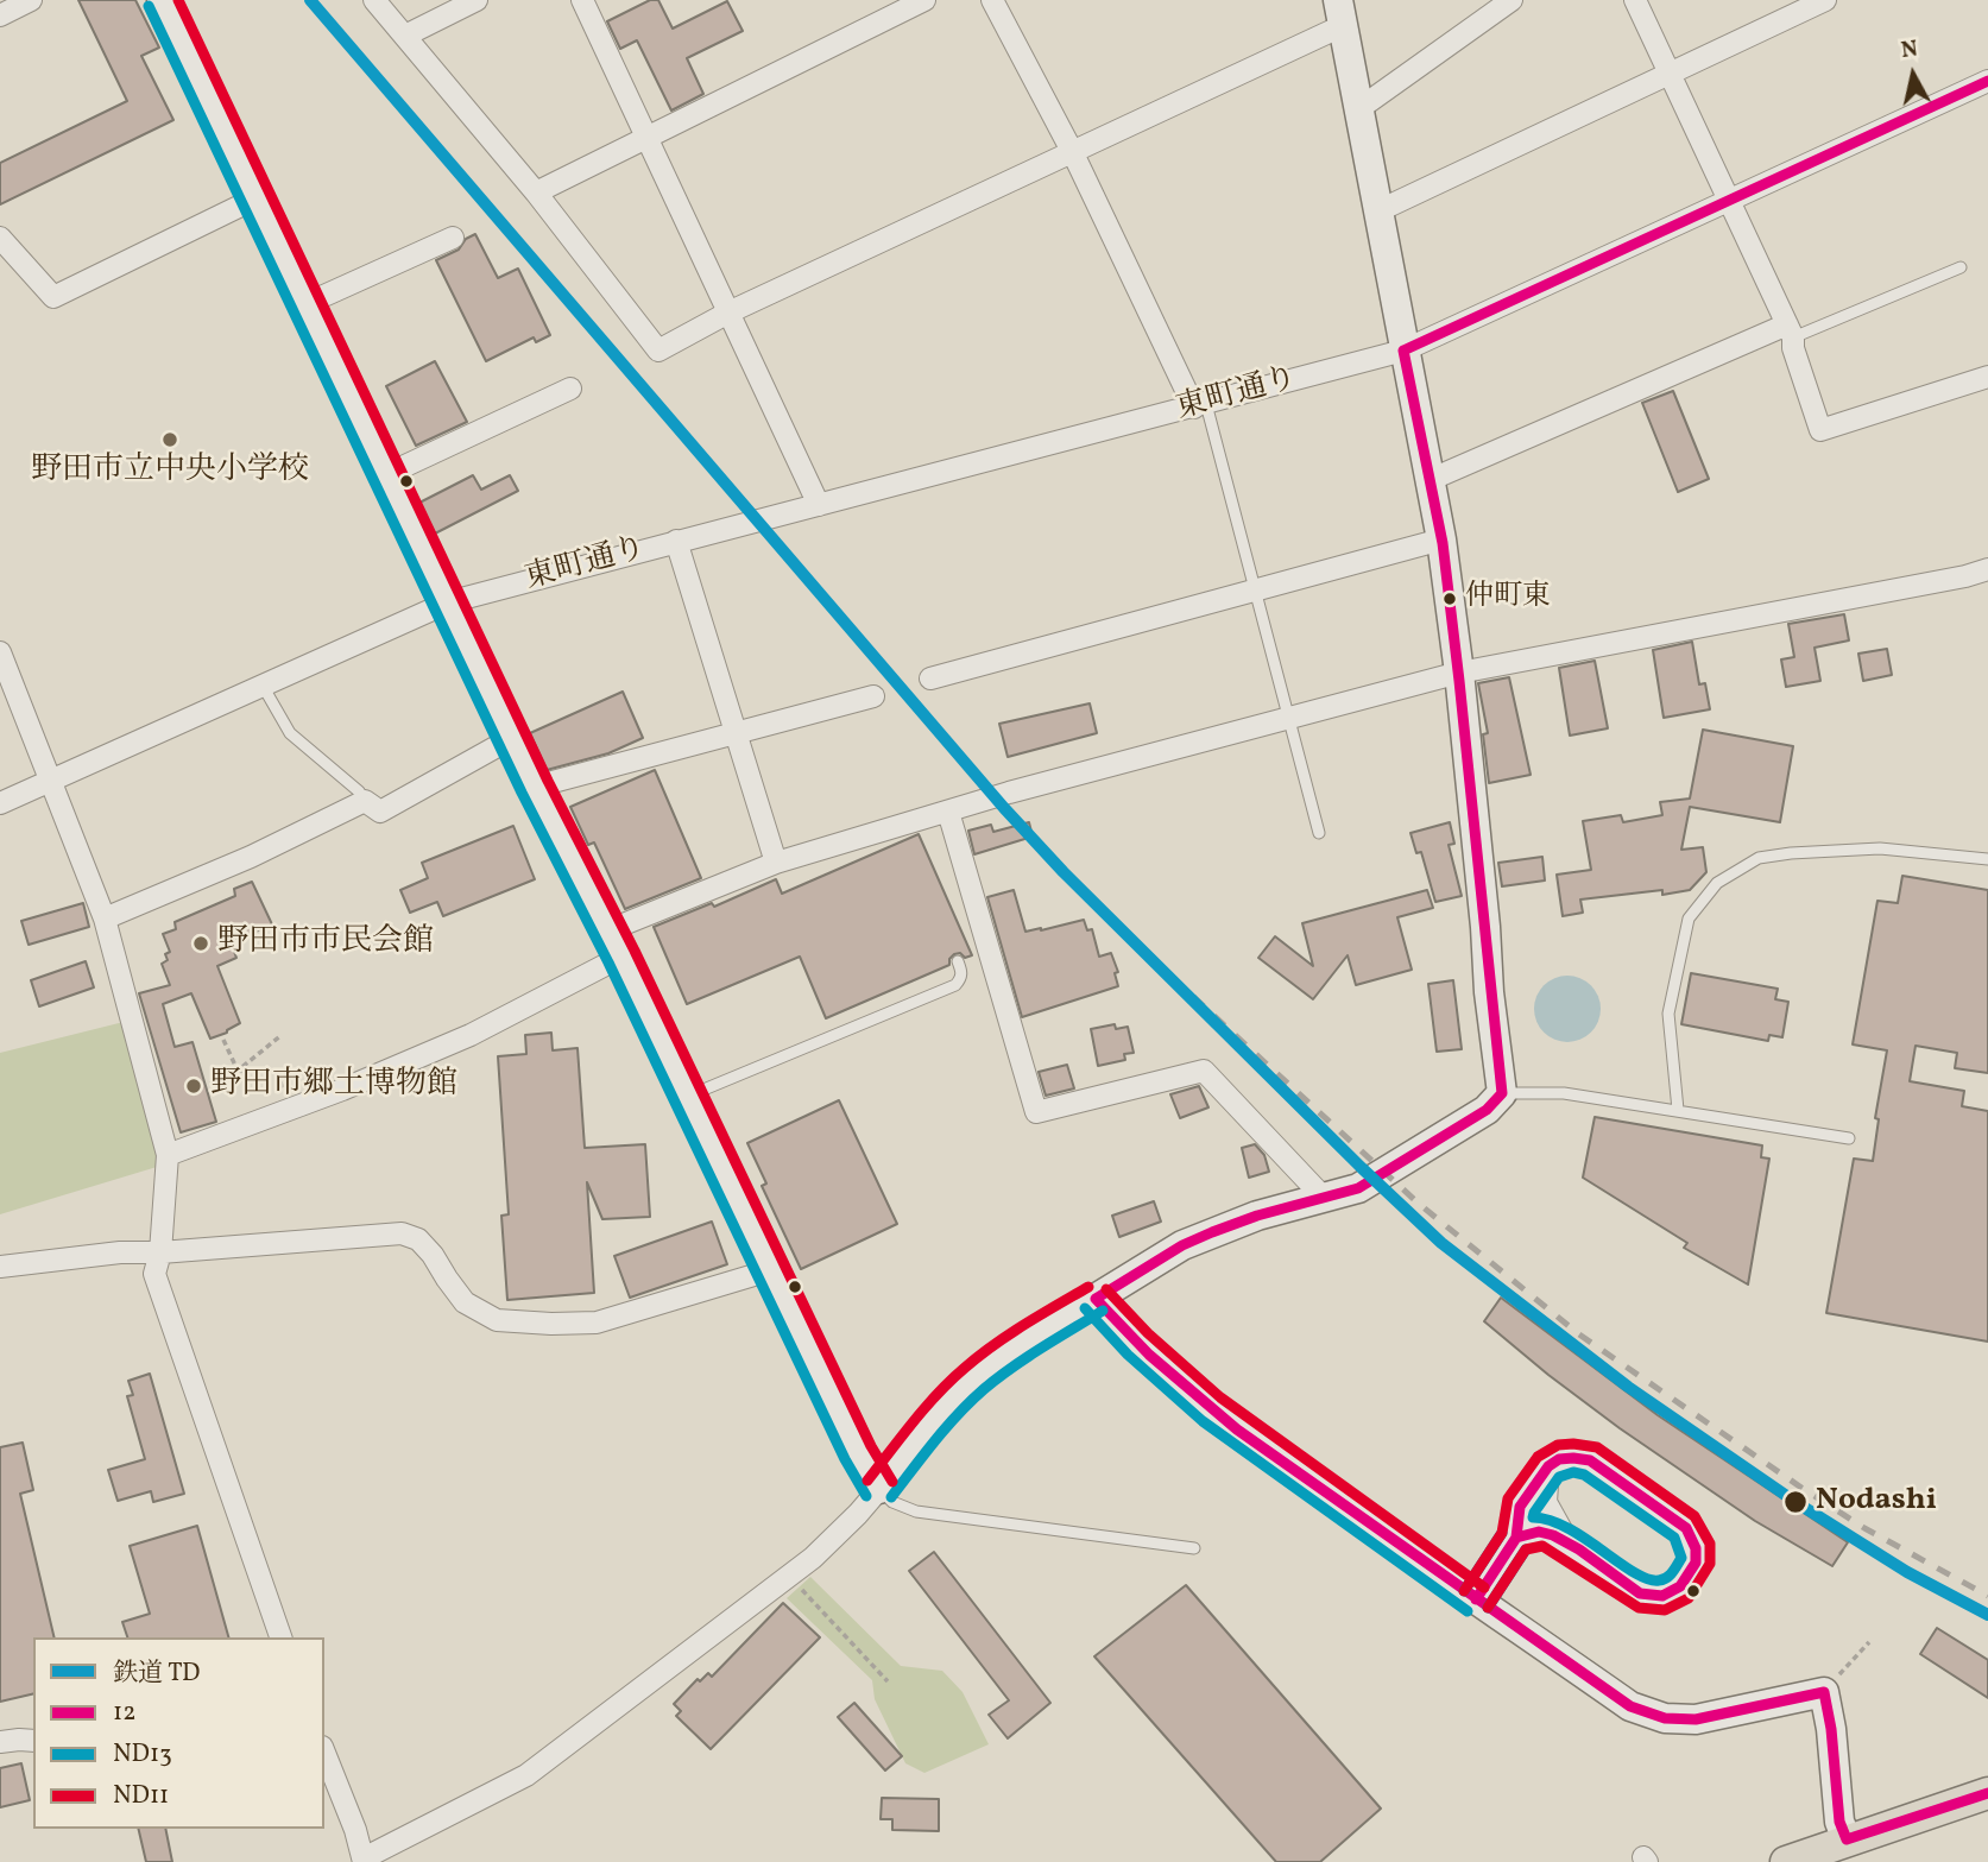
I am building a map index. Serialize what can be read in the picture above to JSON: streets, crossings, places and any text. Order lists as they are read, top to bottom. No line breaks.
{"streets":{"street":["東町通り"]},"places":["野田市立中央小学校","仲町東","野田市市民会館","野田市郷土博物館","Nodashi"],"lines":["rail line TD","transit line ND11","transit line ND13","transit line 12"],"legend":["鉄道 TD","12","ND13","ND11"],"north":"top"}
